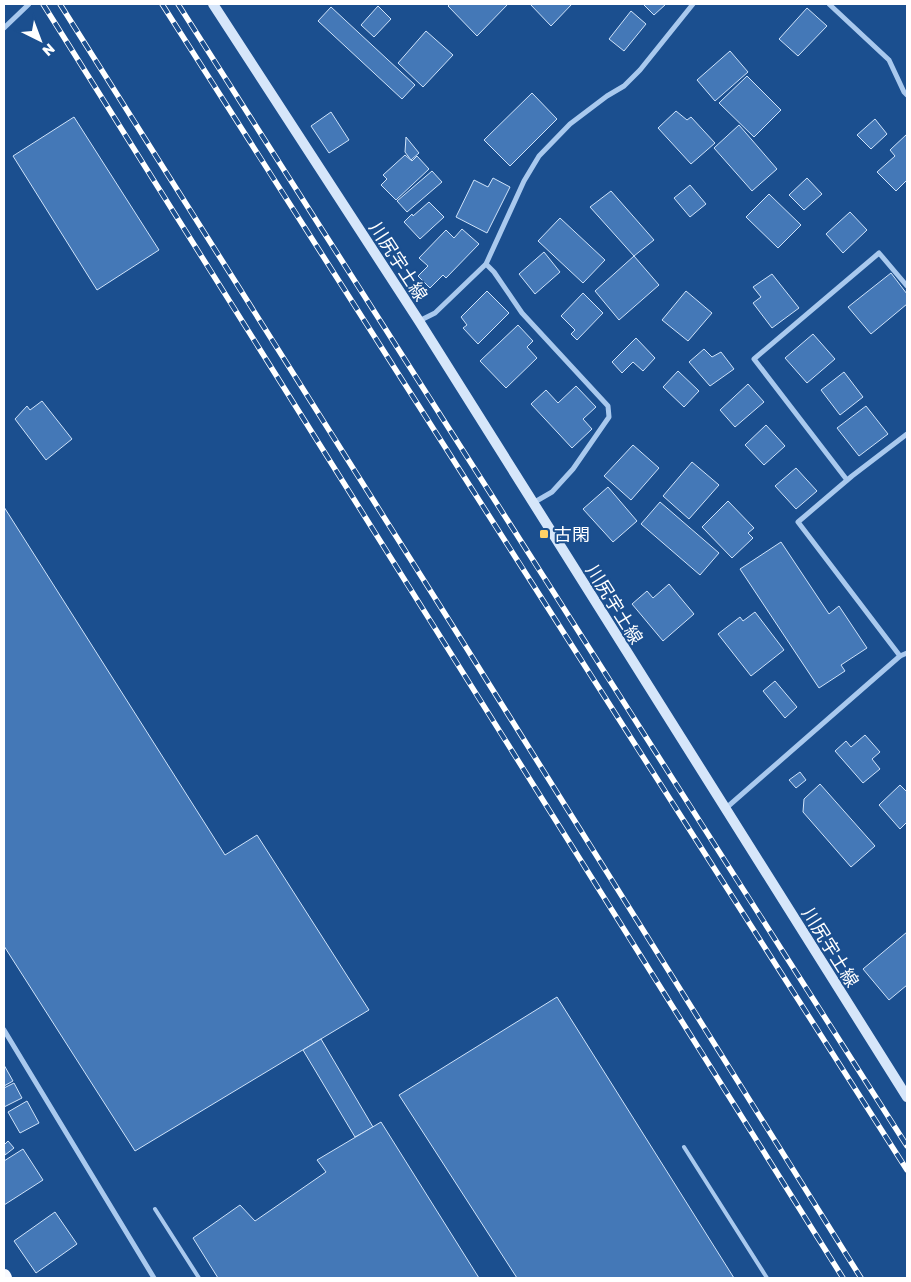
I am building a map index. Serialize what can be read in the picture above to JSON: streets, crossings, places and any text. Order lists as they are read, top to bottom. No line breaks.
{"streets":{"main road":["川尻宇土線"]},"places":{"transit":["古閑"]},"north":"bottom right"}
